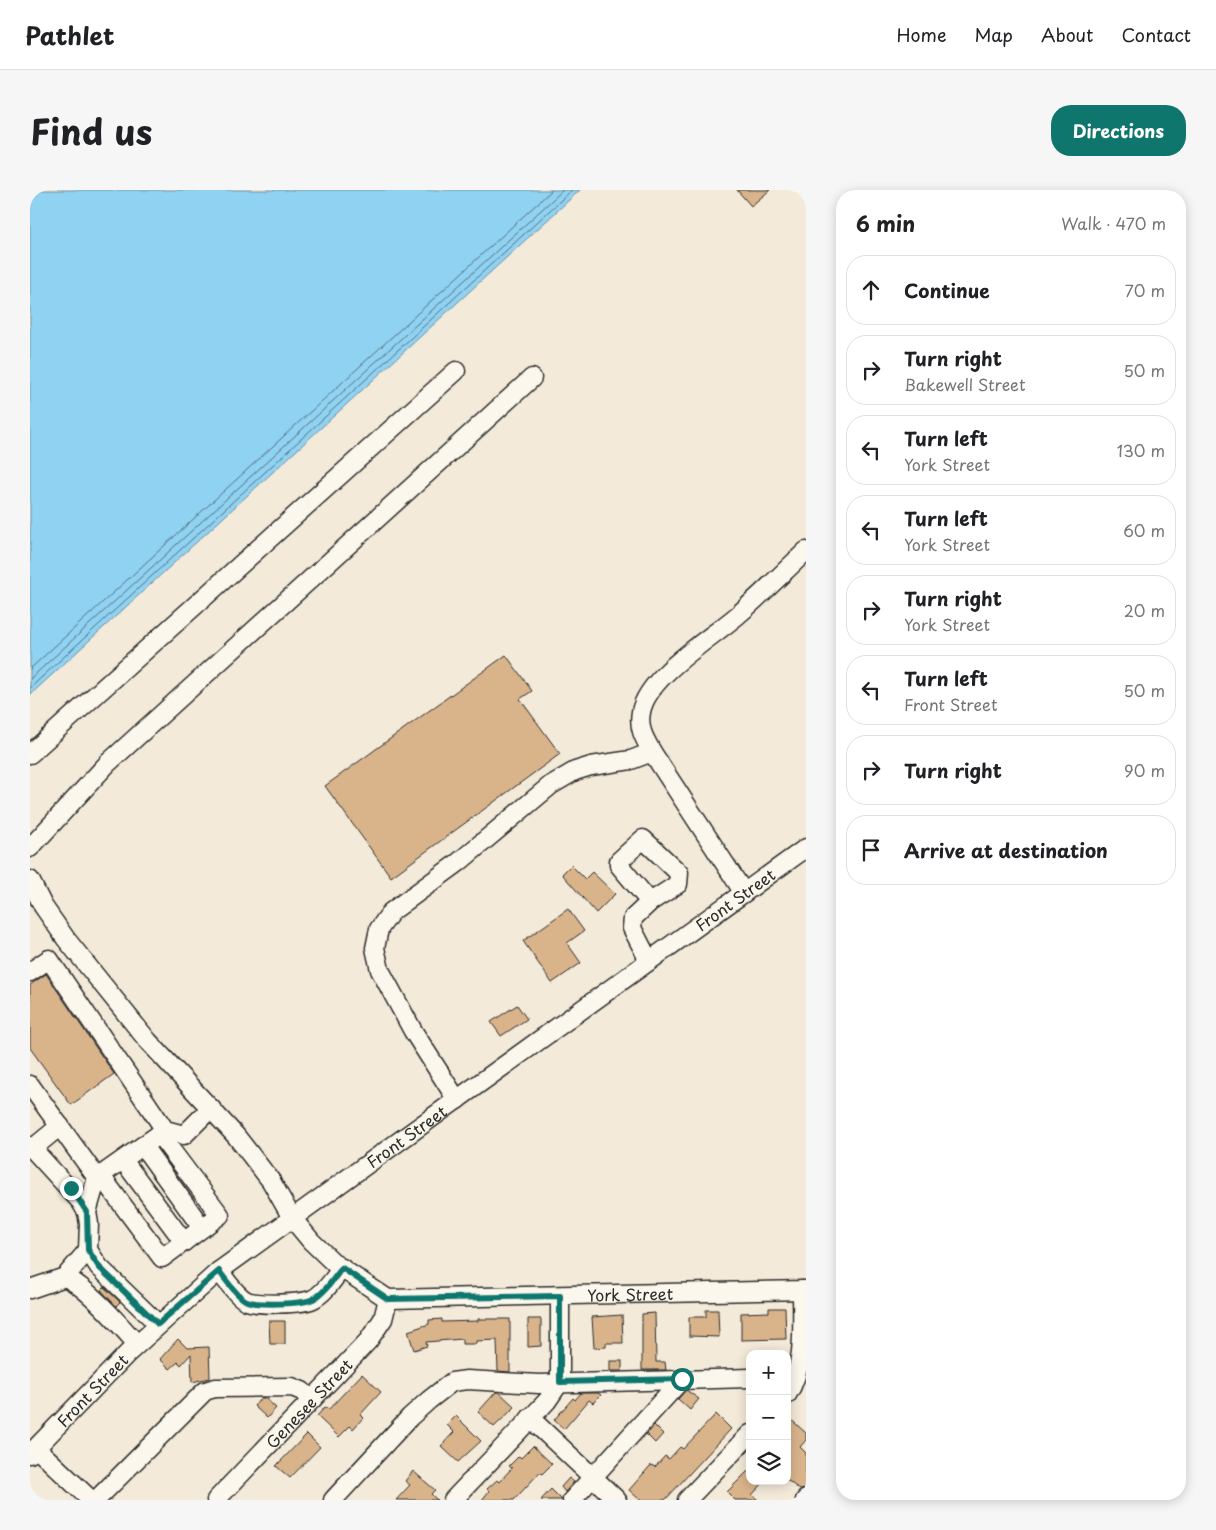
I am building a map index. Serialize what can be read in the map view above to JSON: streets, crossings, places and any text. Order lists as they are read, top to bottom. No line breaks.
{"streets":{"street":["Front Street","York Street","Genesee Street"]},"crossings":[["York Street","Genesee Street"]],"page":{"header":"Pathlet","nav":["Home","Map","About","Contact"],"title":"Find us","buttons":"Directions","heading":["6 min","Walk · 470 m"],"list":[["Continue","70 m"],["Turn right","Bakewell Street","50 m"],["Turn left","York Street","130 m"],["Turn left","York Street","60 m"],["Turn right","York Street","20 m"],["Turn left","Front Street","50 m"],["Turn right","90 m"],"Arrive at destination"],"map_buttons":["+","−"]}}
